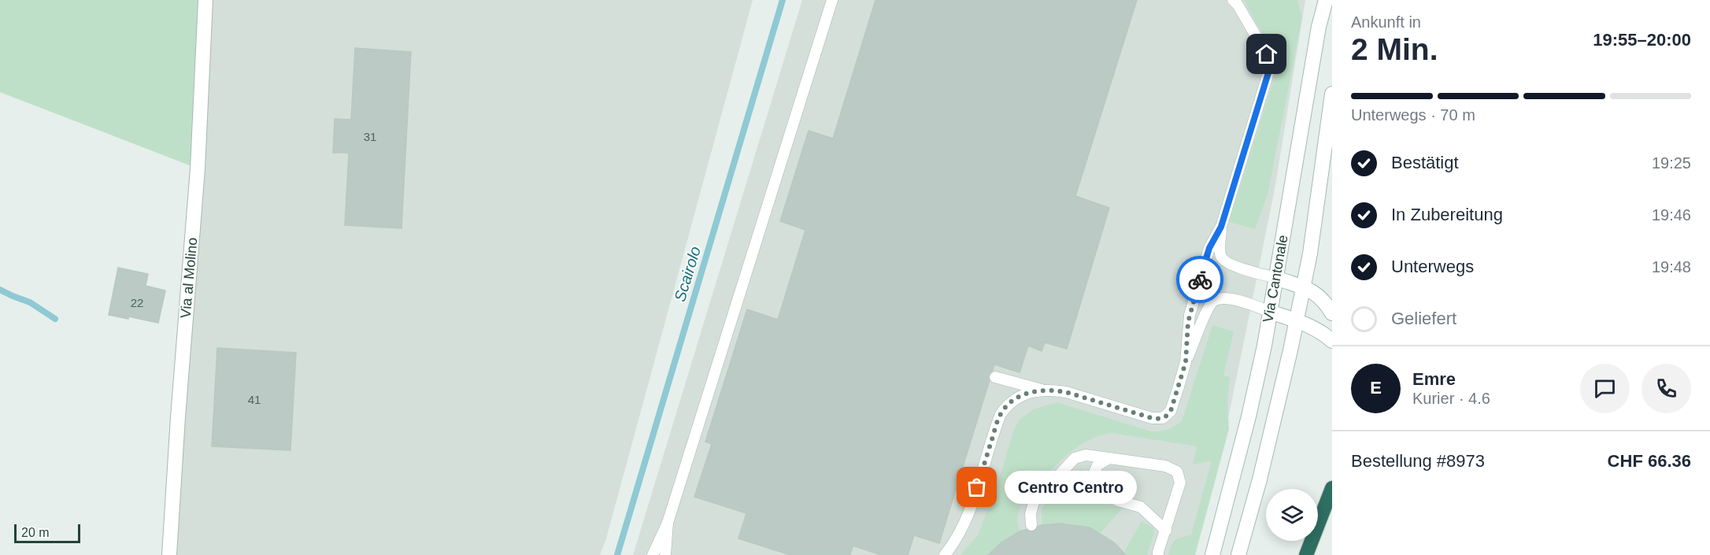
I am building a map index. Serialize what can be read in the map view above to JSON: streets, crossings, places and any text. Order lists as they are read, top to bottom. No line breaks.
{"streets":{"main road":["Via al Molino","Via Cantonale"]},"water":["Scairolo"],"places":["Centro Centro"],"house_numbers":["31","22","41"],"scale_bar":"20 m","page":{"heading":["2 Min.","Ankunft in","19:55–20:00"],"panel":["Emre","Kurier · 4.6","Bestellung #8973","CHF 66.36"],"bar":"Unterwegs · 70 m","list":[["Bestätigt","19:25"],["In Zubereitung","19:46"],["Unterwegs","19:48"],"Geliefert"],"round":"E","bubble":"Centro Centro","scale":"20 m"}}
